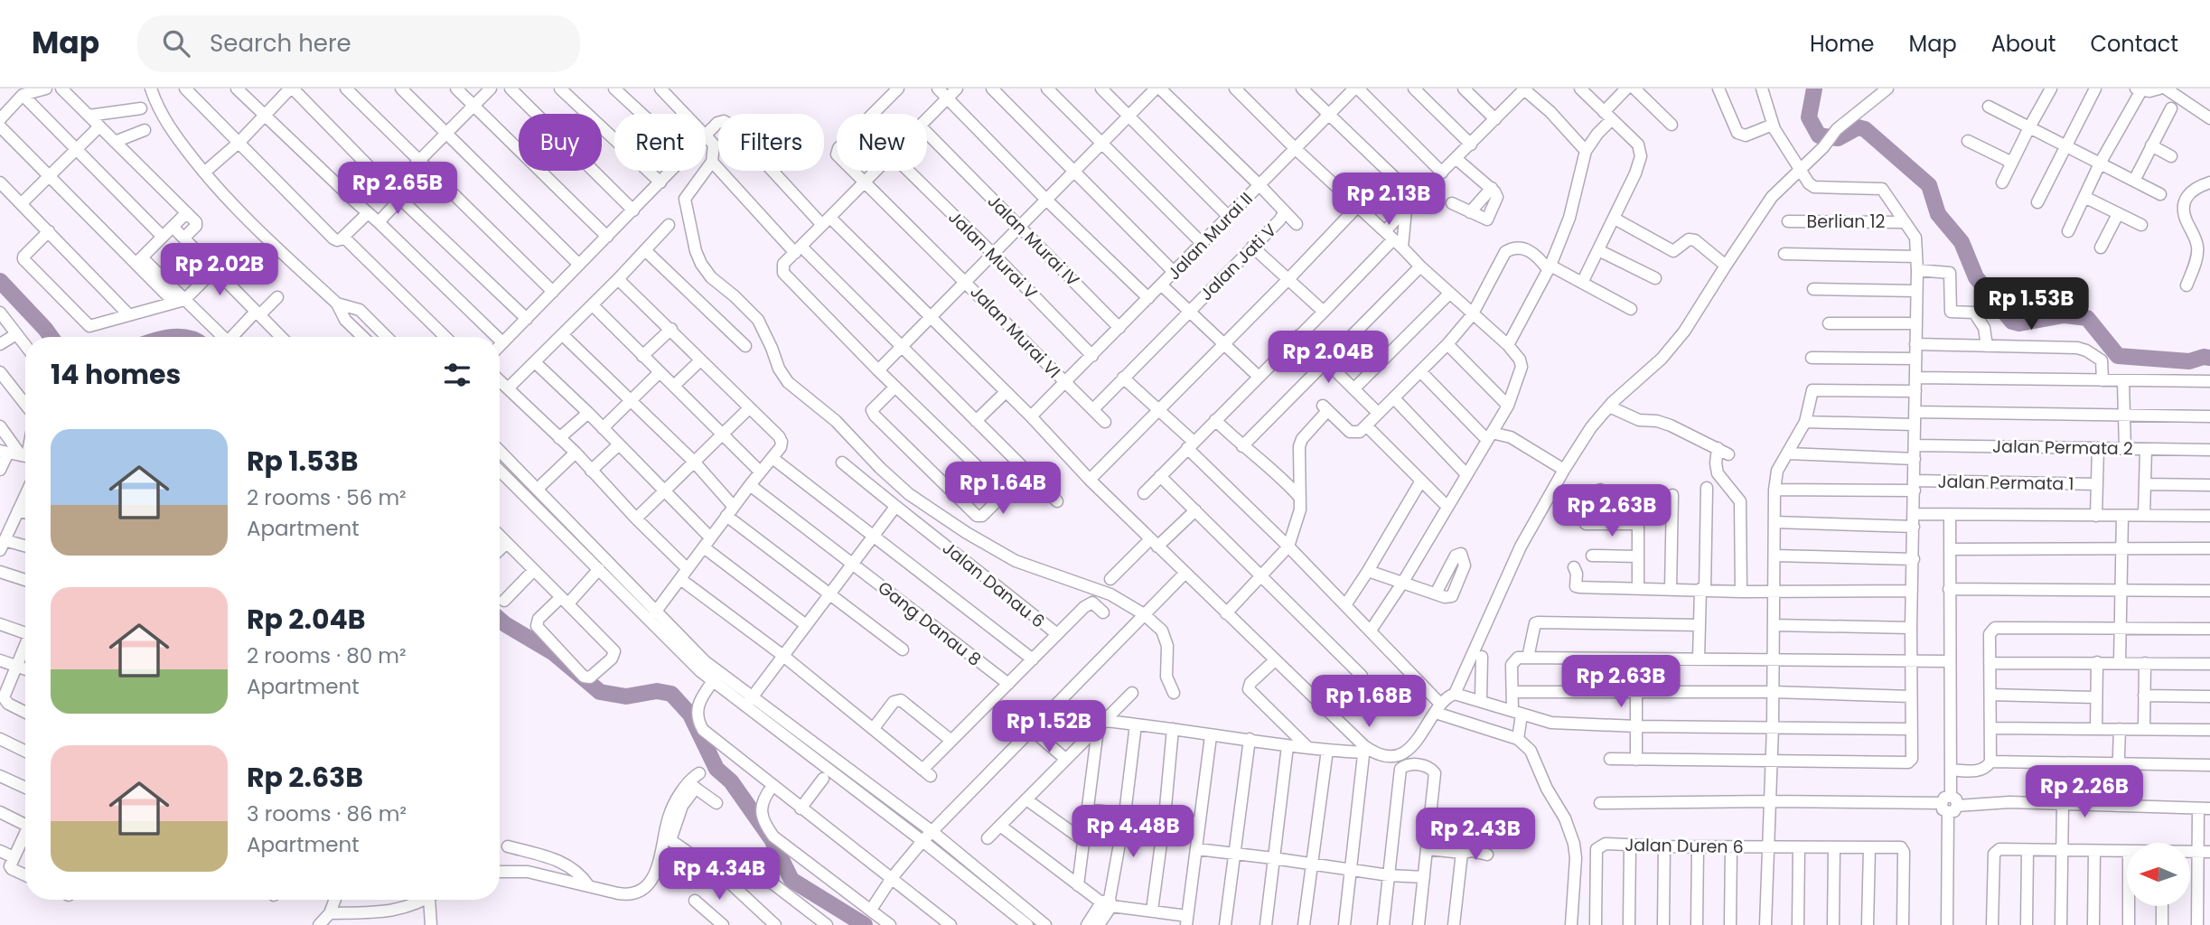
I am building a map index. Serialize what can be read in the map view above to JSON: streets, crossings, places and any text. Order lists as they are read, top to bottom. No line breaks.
{"streets":{"street":["Berlian 12","Jalan Murai II","Jalan Murai IV","Jalan Murai V","Jalan Jati V","Jalan Murai VI","Jalan Permata 2","Jalan Permata 1","Jalan Danau 6","Gang Danau 8","Jalan Duren 6"]},"crossings":[["Jalan Murai II","Jalan Murai IV"],["Jalan Murai II","Jalan Murai V"],["Jalan Murai II","Jalan Murai VI"],["Jalan Jati V","Jalan Murai VI"]],"north":"left","page":{"header":"Map","search":"Search here","nav":["Home","Map","About","Contact"],"chip":["Buy","Rent","Filters","New"],"price":["Rp 2.65B","Rp 2.13B","Rp 2.02B","Rp 1.53B","Rp 2.04B","Rp 1.64B","Rp 2.63B","Rp 2.63B","Rp 1.68B","Rp 1.52B","Rp 2.26B","Rp 4.48B","Rp 2.43B","Rp 4.34B"],"heading":"14 homes","list":[{"name":"Rp 1.53B","note":"2 rooms · 56 m² · Apartment"},{"name":"Rp 2.04B","note":"2 rooms · 80 m² · Apartment"},{"name":"Rp 2.63B","note":"3 rooms · 86 m² · Apartment"}]}}
